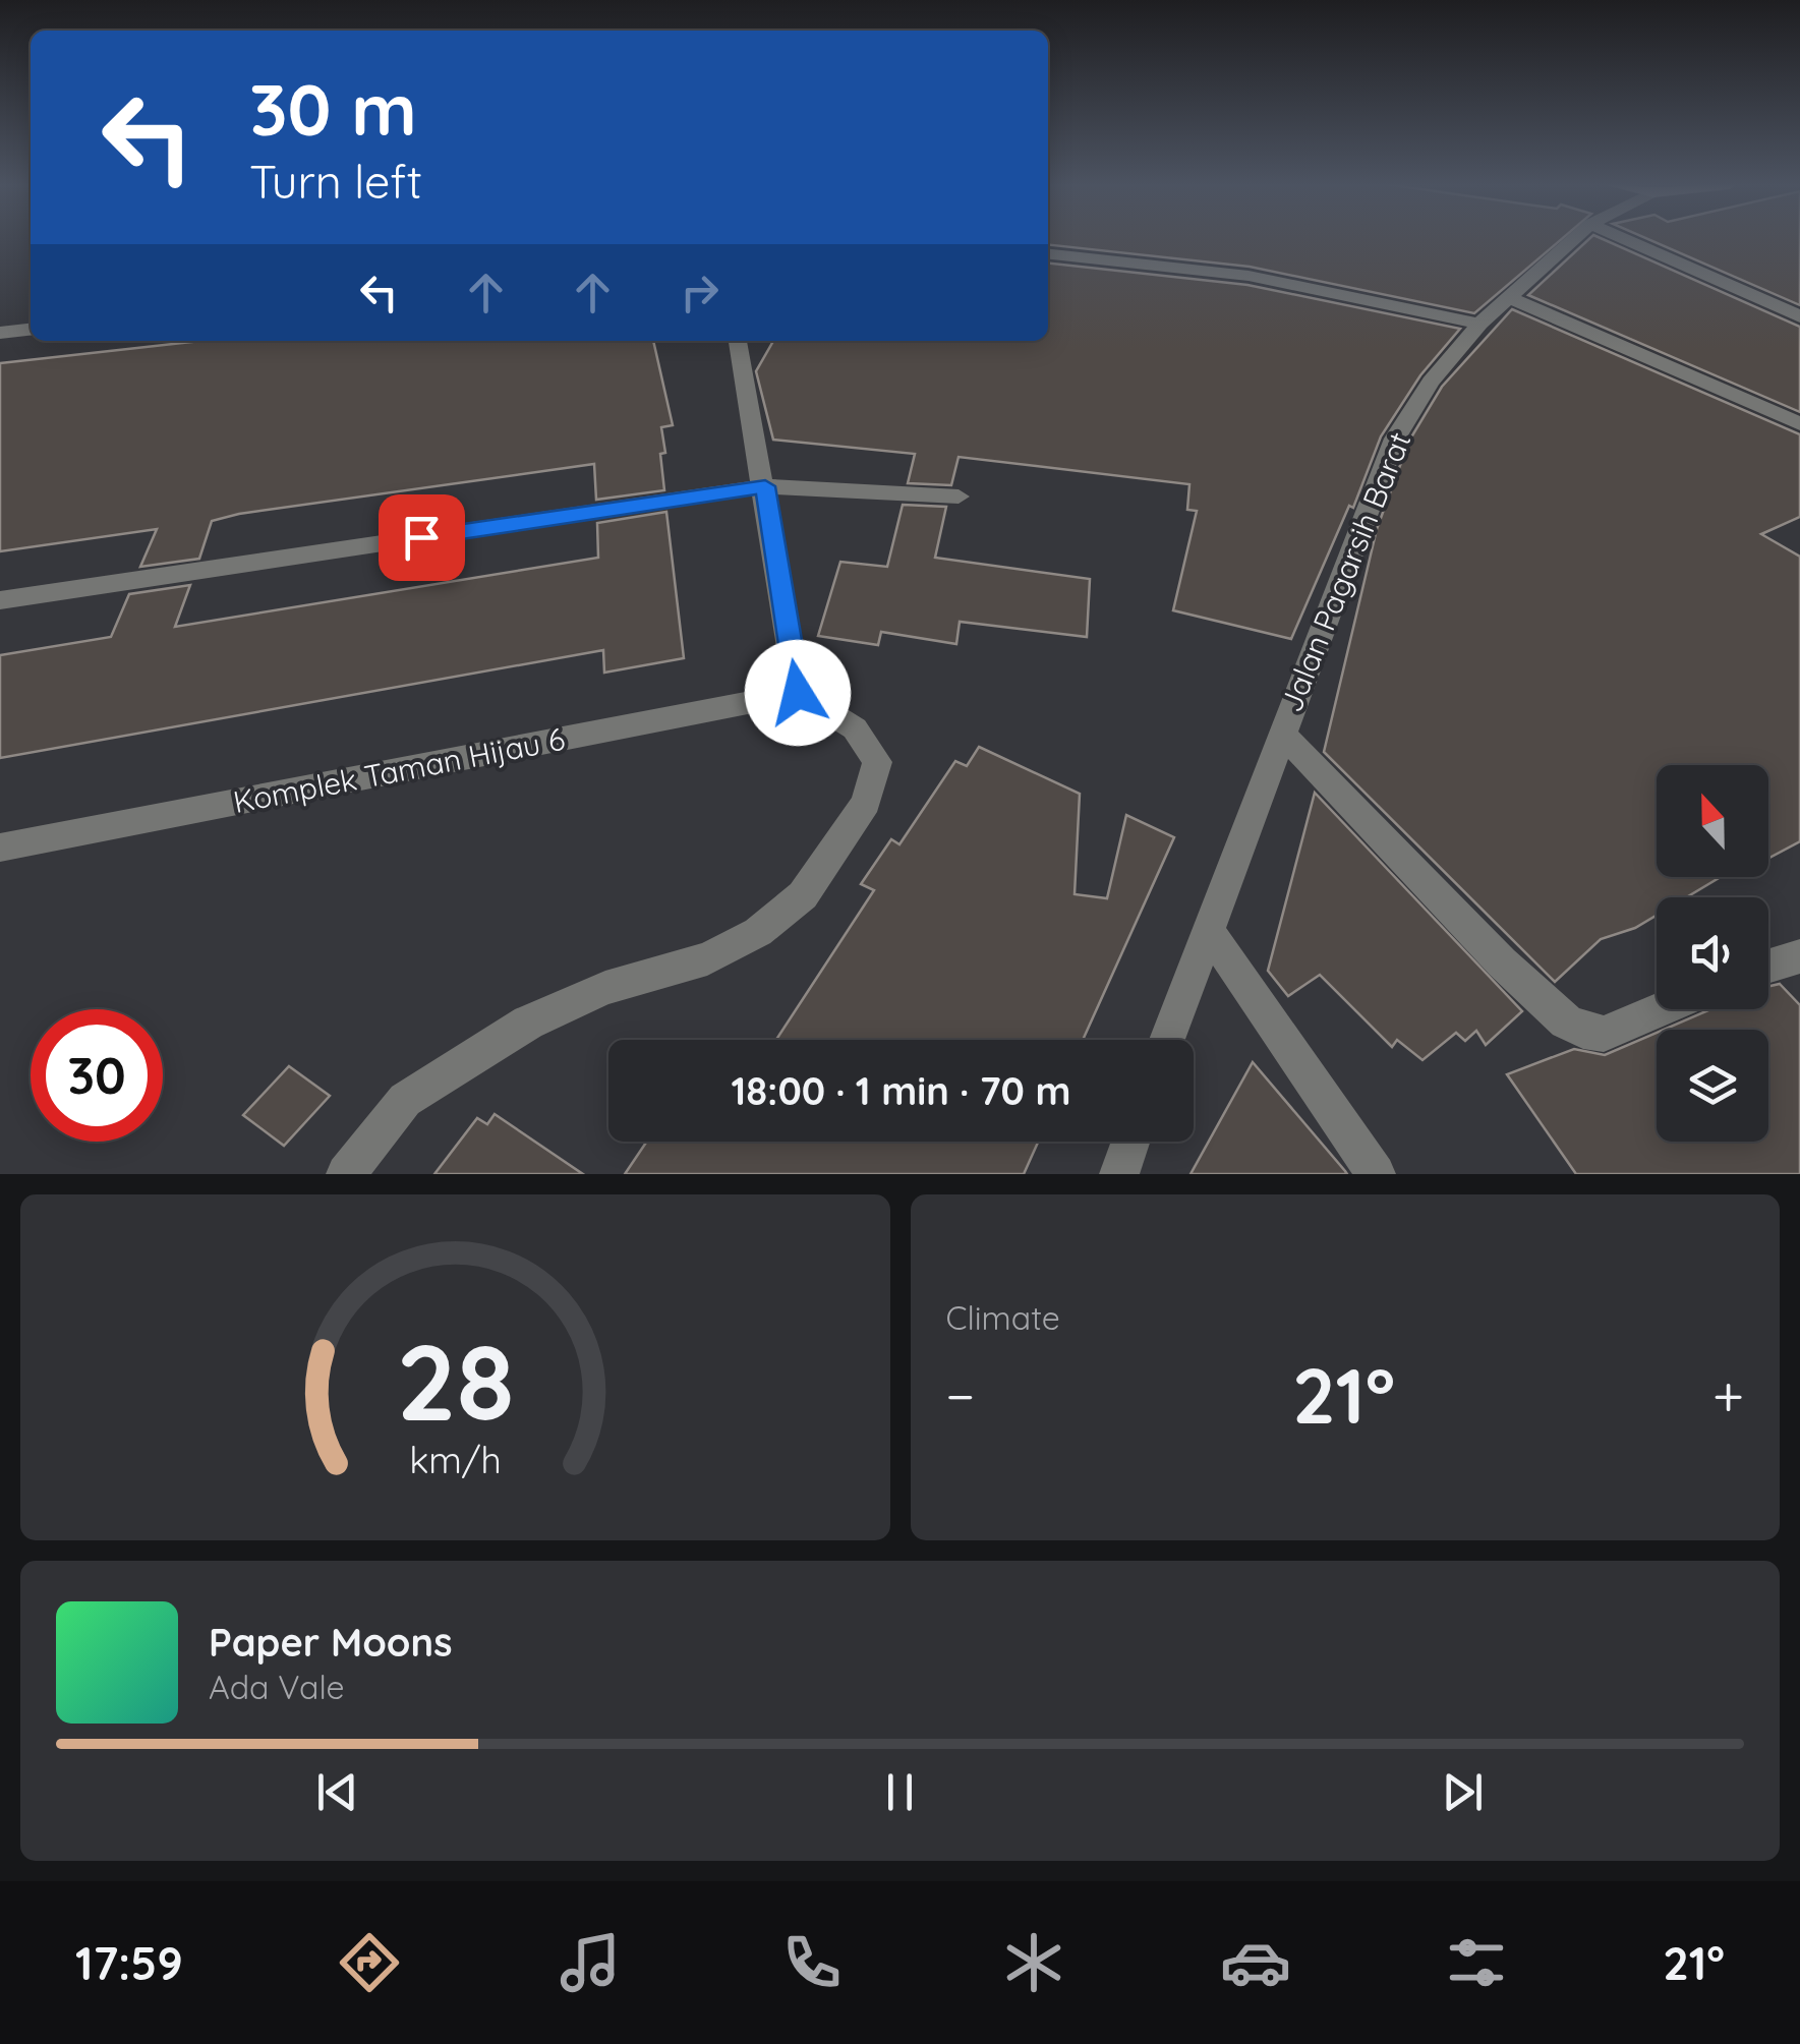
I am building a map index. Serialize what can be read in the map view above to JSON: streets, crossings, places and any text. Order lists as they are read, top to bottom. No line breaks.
{"streets":{"street":["Jalan Pagarsih Barat","Komplek Taman Hijau 6"]},"north":"top","page":{"turn":["30 m","Turn left"],"limit":"30","trip":"18:00 · 1 min · 70 m","tile":"Climate","heat":["−","21°","+"],"song":["Paper Moons","Ada Vale"],"tabs":["17:59","21°"],"gauge":["28","km/h"]}}
